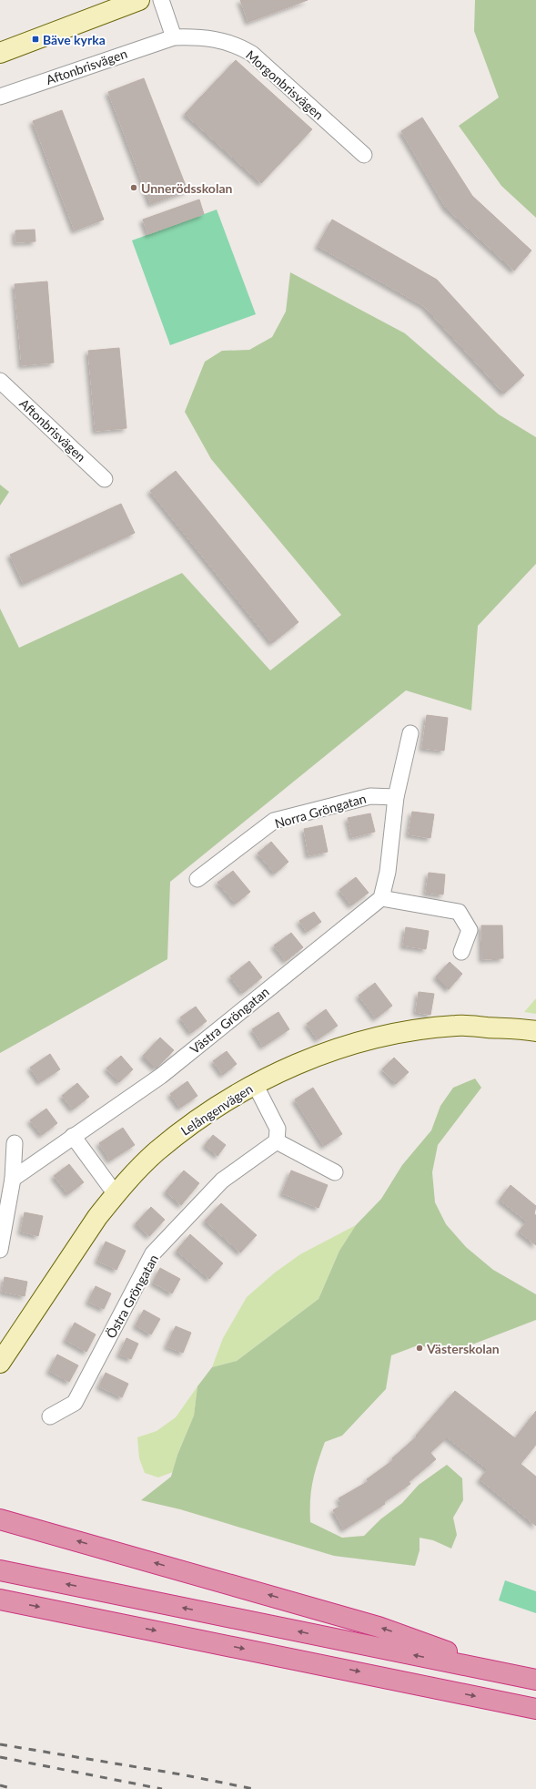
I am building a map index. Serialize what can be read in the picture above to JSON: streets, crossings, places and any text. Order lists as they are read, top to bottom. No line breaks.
{"streets":{"street":["Aftonbrisvägen","Morgonbrisvägen","Norra Gröngatan","Västra Gröngatan","Lelångenvägen","Östra Gröngatan"]},"crossings":[["Aftonbrisvägen","Morgonbrisvägen"]],"places":{"transit":["Bäve kyrka"],"other":["Unnerödsskolan","Västerskolan"]}}
